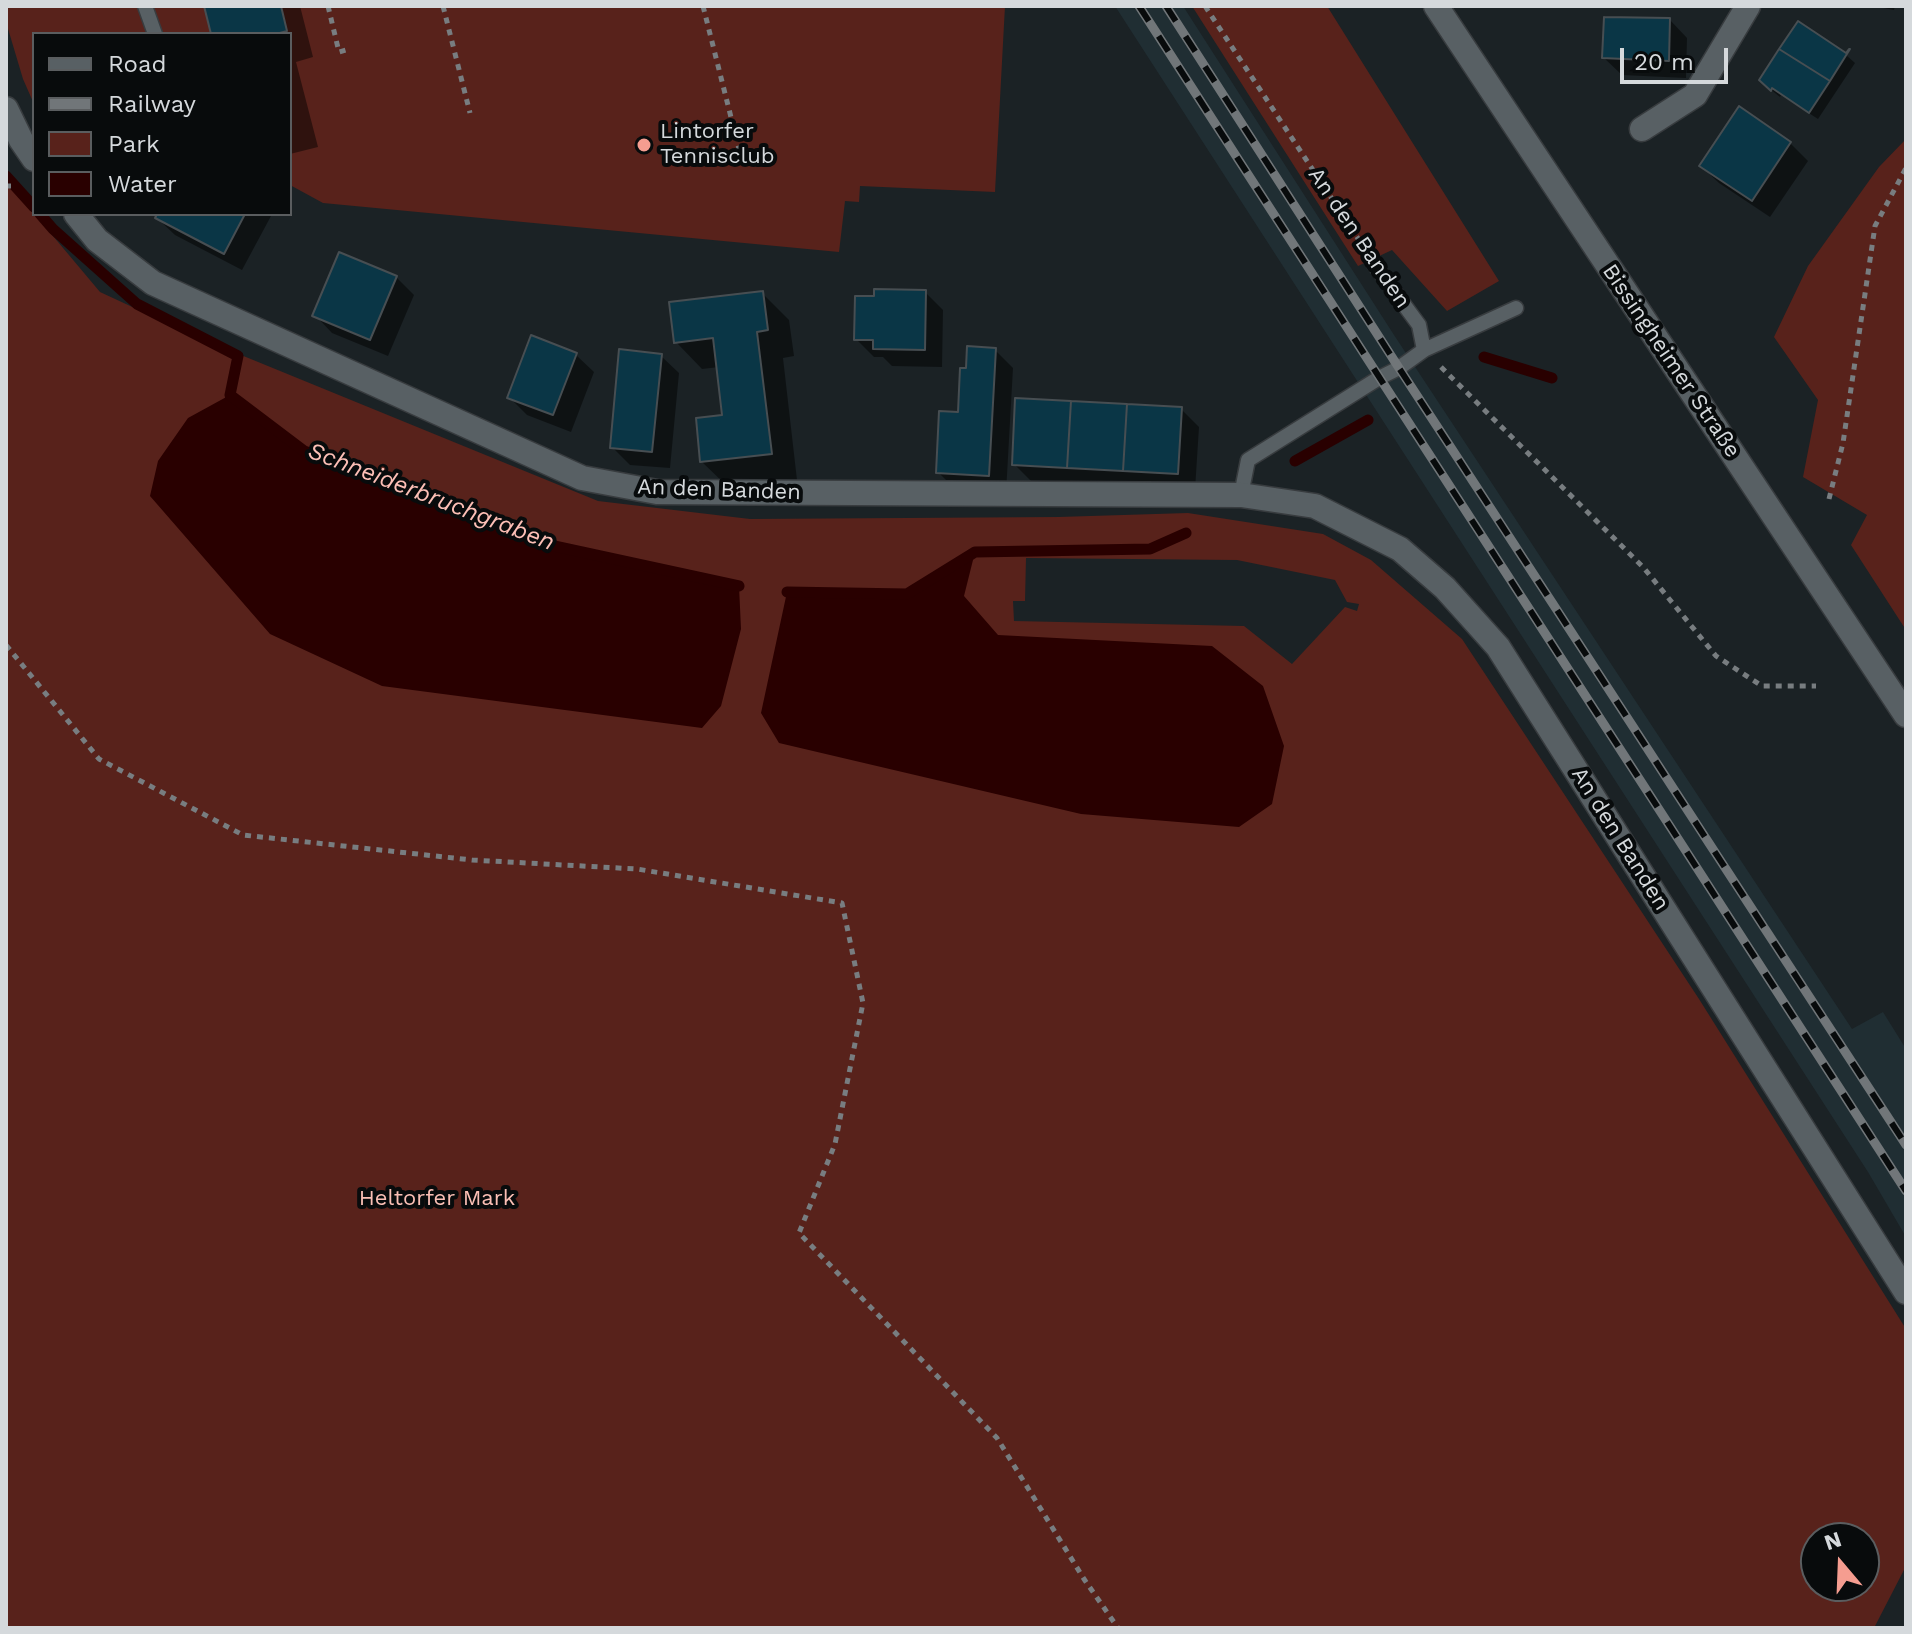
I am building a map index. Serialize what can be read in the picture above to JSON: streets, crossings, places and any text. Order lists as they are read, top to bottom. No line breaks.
{"streets":{"street":["An den Banden","Bissingheimer Straße"]},"water":["Schneiderbruchgraben"],"parks":["Heltorfer Mark"],"places":["Lintorfer Tennisclub"],"legend":["Road","Railway","Park","Water"],"scale_bar":"20 m","north":"top"}
